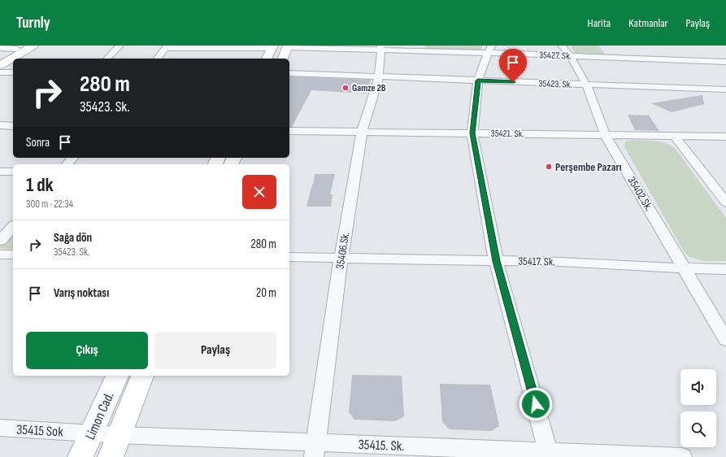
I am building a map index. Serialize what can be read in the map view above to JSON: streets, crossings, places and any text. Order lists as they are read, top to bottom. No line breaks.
{"streets":{"street":["35427. Sk.","35423. Sk.","35421. Sk.","35402.Sk.","35406.Sk.","35417. Sk.","Limon Cad.","35415 Sok","35415. Sk."]},"crossings":[["35427. Sk.","35402.Sk."],["35427. Sk.","35406.Sk."],["35423. Sk.","35402.Sk."],["35423. Sk.","35406.Sk."],["35421. Sk.","35402.Sk."],["35421. Sk.","35406.Sk."],["35402.Sk.","35417. Sk."],["35406.Sk.","35417. Sk."],["35406.Sk.","35415. Sk."],["Limon Cad.","35415 Sok"],["Limon Cad.","35415. Sk."],["35415 Sok","35415. Sk."]],"places":["Gamze 2B","Perşembe Pazarı"],"page":{"header":"Turnly","nav":["Harita","Katmanlar","Paylaş"],"turn":["280 m","35423. Sk."],"then":"Sonra","heading":["1 dk","300 m · 22:34"],"list":[{"name":"Sağa dön","note":"35423. Sk.","value":"280 m"},{"name":"Varış noktası","value":"20 m"}],"buttons":["Çıkış","Paylaş"]}}
